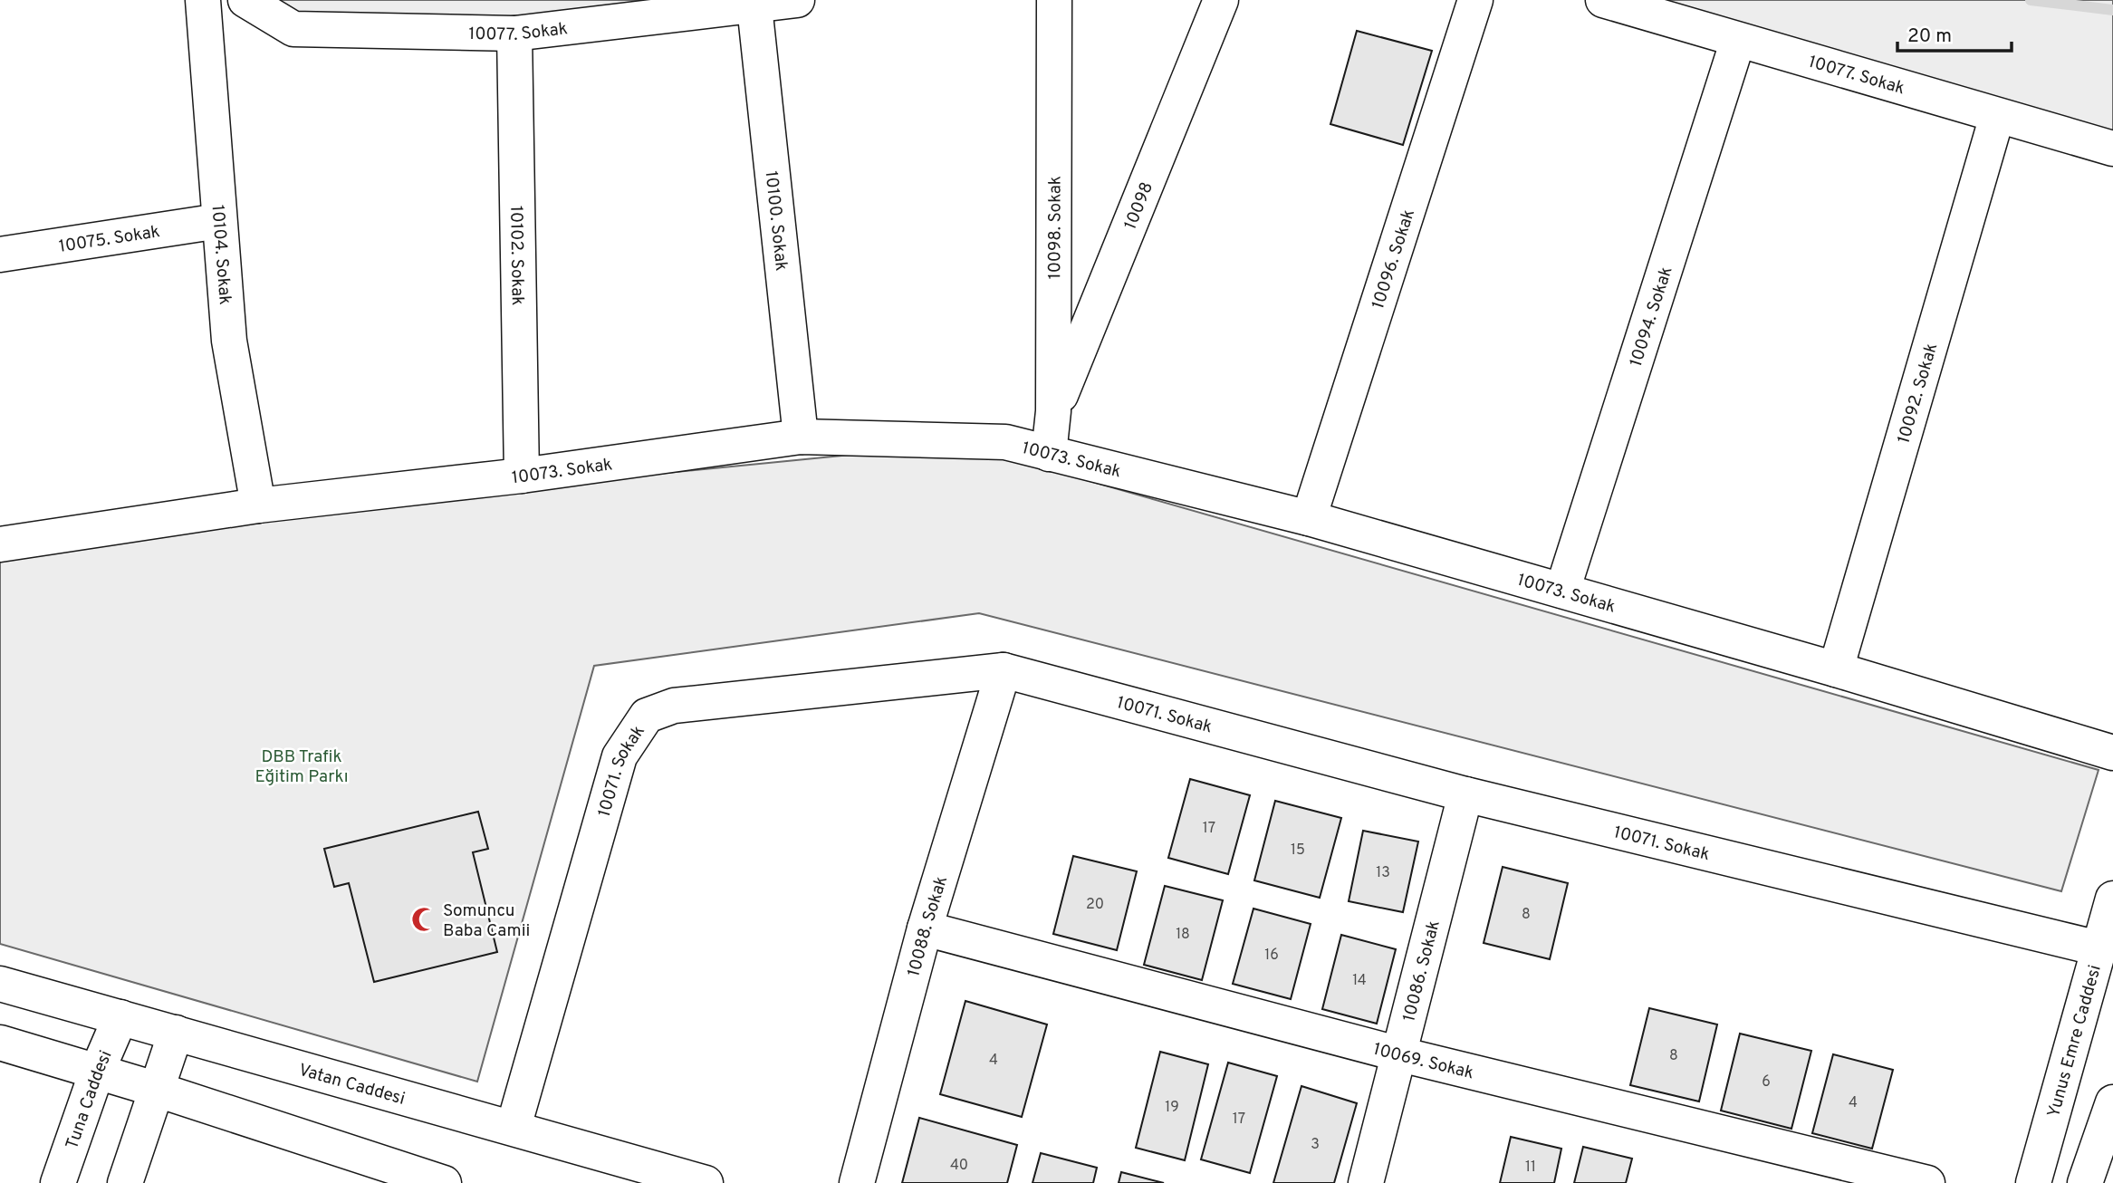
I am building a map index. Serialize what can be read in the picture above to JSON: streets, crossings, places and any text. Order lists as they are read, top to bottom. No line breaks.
{"streets":{"street":["10077. Sokak","10098","10100. Sokak","10098. Sokak","10075. Sokak","10104. Sokak","10102. Sokak","10096. Sokak","10094. Sokak","10092. Sokak","10073. Sokak","10071. Sokak","10088. Sokak","10086. Sokak","Yunus Emre Caddesi","10069. Sokak","Vatan Caddesi","Tuna Caddesi"]},"crossings":[["10077. Sokak","10100. Sokak"],["10077. Sokak","10102. Sokak"],["10077. Sokak","10094. Sokak"],["10077. Sokak","10092. Sokak"],["10098","10098. Sokak"],["10100. Sokak","10073. Sokak"],["10098. Sokak","10073. Sokak"],["10075. Sokak","10104. Sokak"],["10104. Sokak","10073. Sokak"],["10102. Sokak","10073. Sokak"],["10096. Sokak","10073. Sokak"],["10094. Sokak","10073. Sokak"],["10092. Sokak","10073. Sokak"],["10071. Sokak","10088. Sokak"],["10071. Sokak","10086. Sokak"],["10071. Sokak","Yunus Emre Caddesi"],["10071. Sokak","Vatan Caddesi"],["10088. Sokak","10069. Sokak"],["10086. Sokak","10069. Sokak"],["Vatan Caddesi","Tuna Caddesi"]],"parks":["DBB Trafik Eğitim Parkı"],"places":{"mosque":["Somuncu Baba Camii"]},"house_numbers":["17","15","13","20","8","18","16","14","8","4","6","4","19","17","3","40","11"],"scale_bar":"20 m"}
